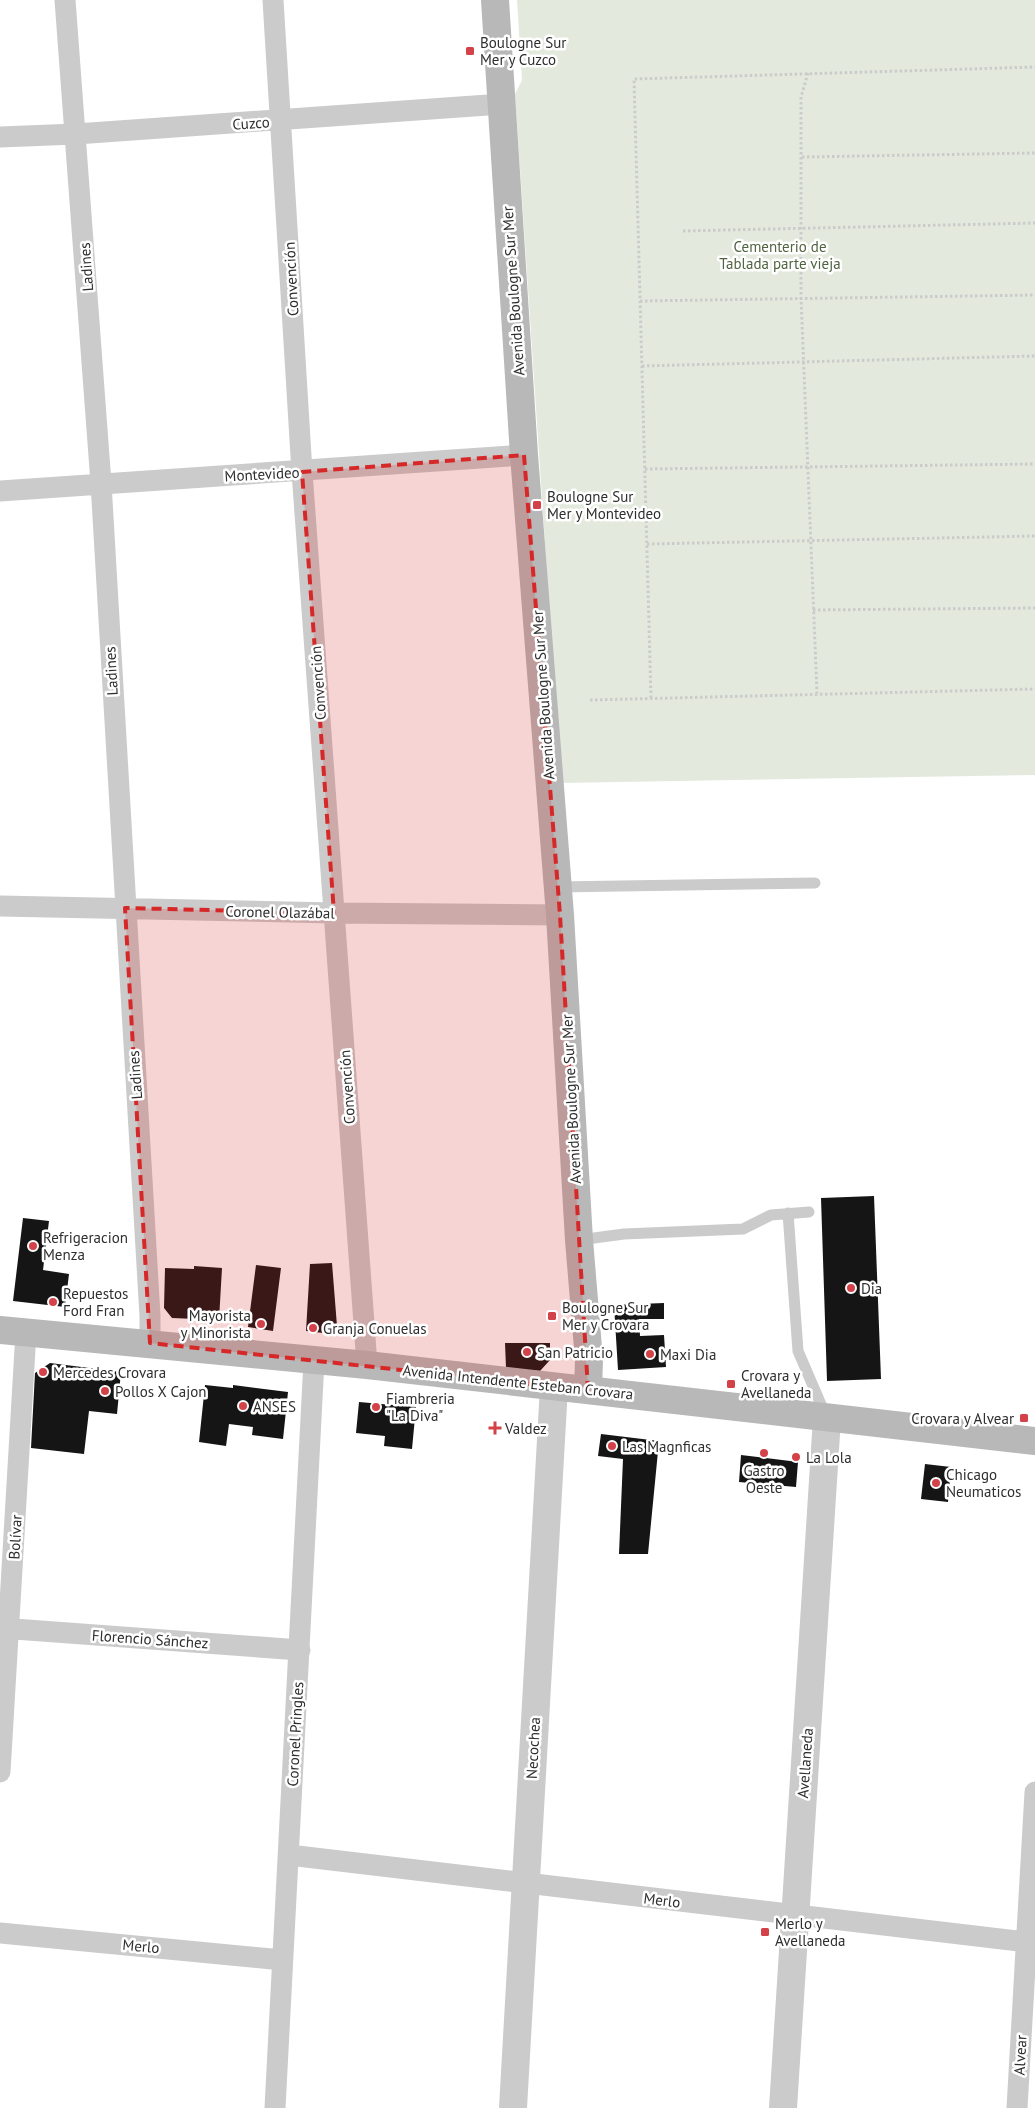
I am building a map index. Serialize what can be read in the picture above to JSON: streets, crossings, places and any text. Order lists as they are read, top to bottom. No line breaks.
{"streets":{"main road":["Avenida Boulogne Sur Mer","Avenida Intendente Esteban Crovara"],"street":["Cuzco","Ladines","Convención","Montevideo","Coronel Olazábal","Bolívar","Florencio Sánchez","Coronel Pringles","Necochea","Avellaneda","Merlo","Alvear"]},"crossings":[["Cuzco","Ladines"],["Cuzco","Convención"],["Cuzco","Avenida Boulogne Sur Mer"],["Ladines","Montevideo"],["Ladines","Coronel Olazábal"],["Ladines","Avenida Intendente Esteban Crovara"],["Convención","Montevideo"],["Convención","Coronel Olazábal"],["Convención","Avenida Intendente Esteban Crovara"],["Avenida Boulogne Sur Mer","Montevideo"],["Avenida Boulogne Sur Mer","Coronel Olazábal"],["Avenida Boulogne Sur Mer","Avenida Intendente Esteban Crovara"],["Avenida Intendente Esteban Crovara","Bolívar"],["Avenida Intendente Esteban Crovara","Coronel Pringles"],["Avenida Intendente Esteban Crovara","Necochea"],["Avenida Intendente Esteban Crovara","Avellaneda"],["Bolívar","Florencio Sánchez"],["Florencio Sánchez","Coronel Pringles"],["Coronel Pringles","Merlo"],["Necochea","Merlo"],["Avellaneda","Merlo"],["Merlo","Alvear"]],"parks":["Cementerio de Tablada parte vieja"],"places":{"transit":["Boulogne Sur Mer y Cuzco","Boulogne Sur Mer y Montevideo","Boulogne Sur Mer y Crovara","Crovara y Avellaneda","Crovara y Alvear","Merlo y Avellaneda"],"other":["Refrigeracion Menza","Dia","Repuestos Ford Fran","Mayorista y Minorista","Granja Conuelas","San Patricio","Maxi Dia","Mercedes Crovara","Pollos X Cajon","ANSES","Fiambreria \"La Diva\"","Las Magnficas","Gastro Oeste","La Lola","Chicago Neumaticos"],"health":["Valdez"]}}
